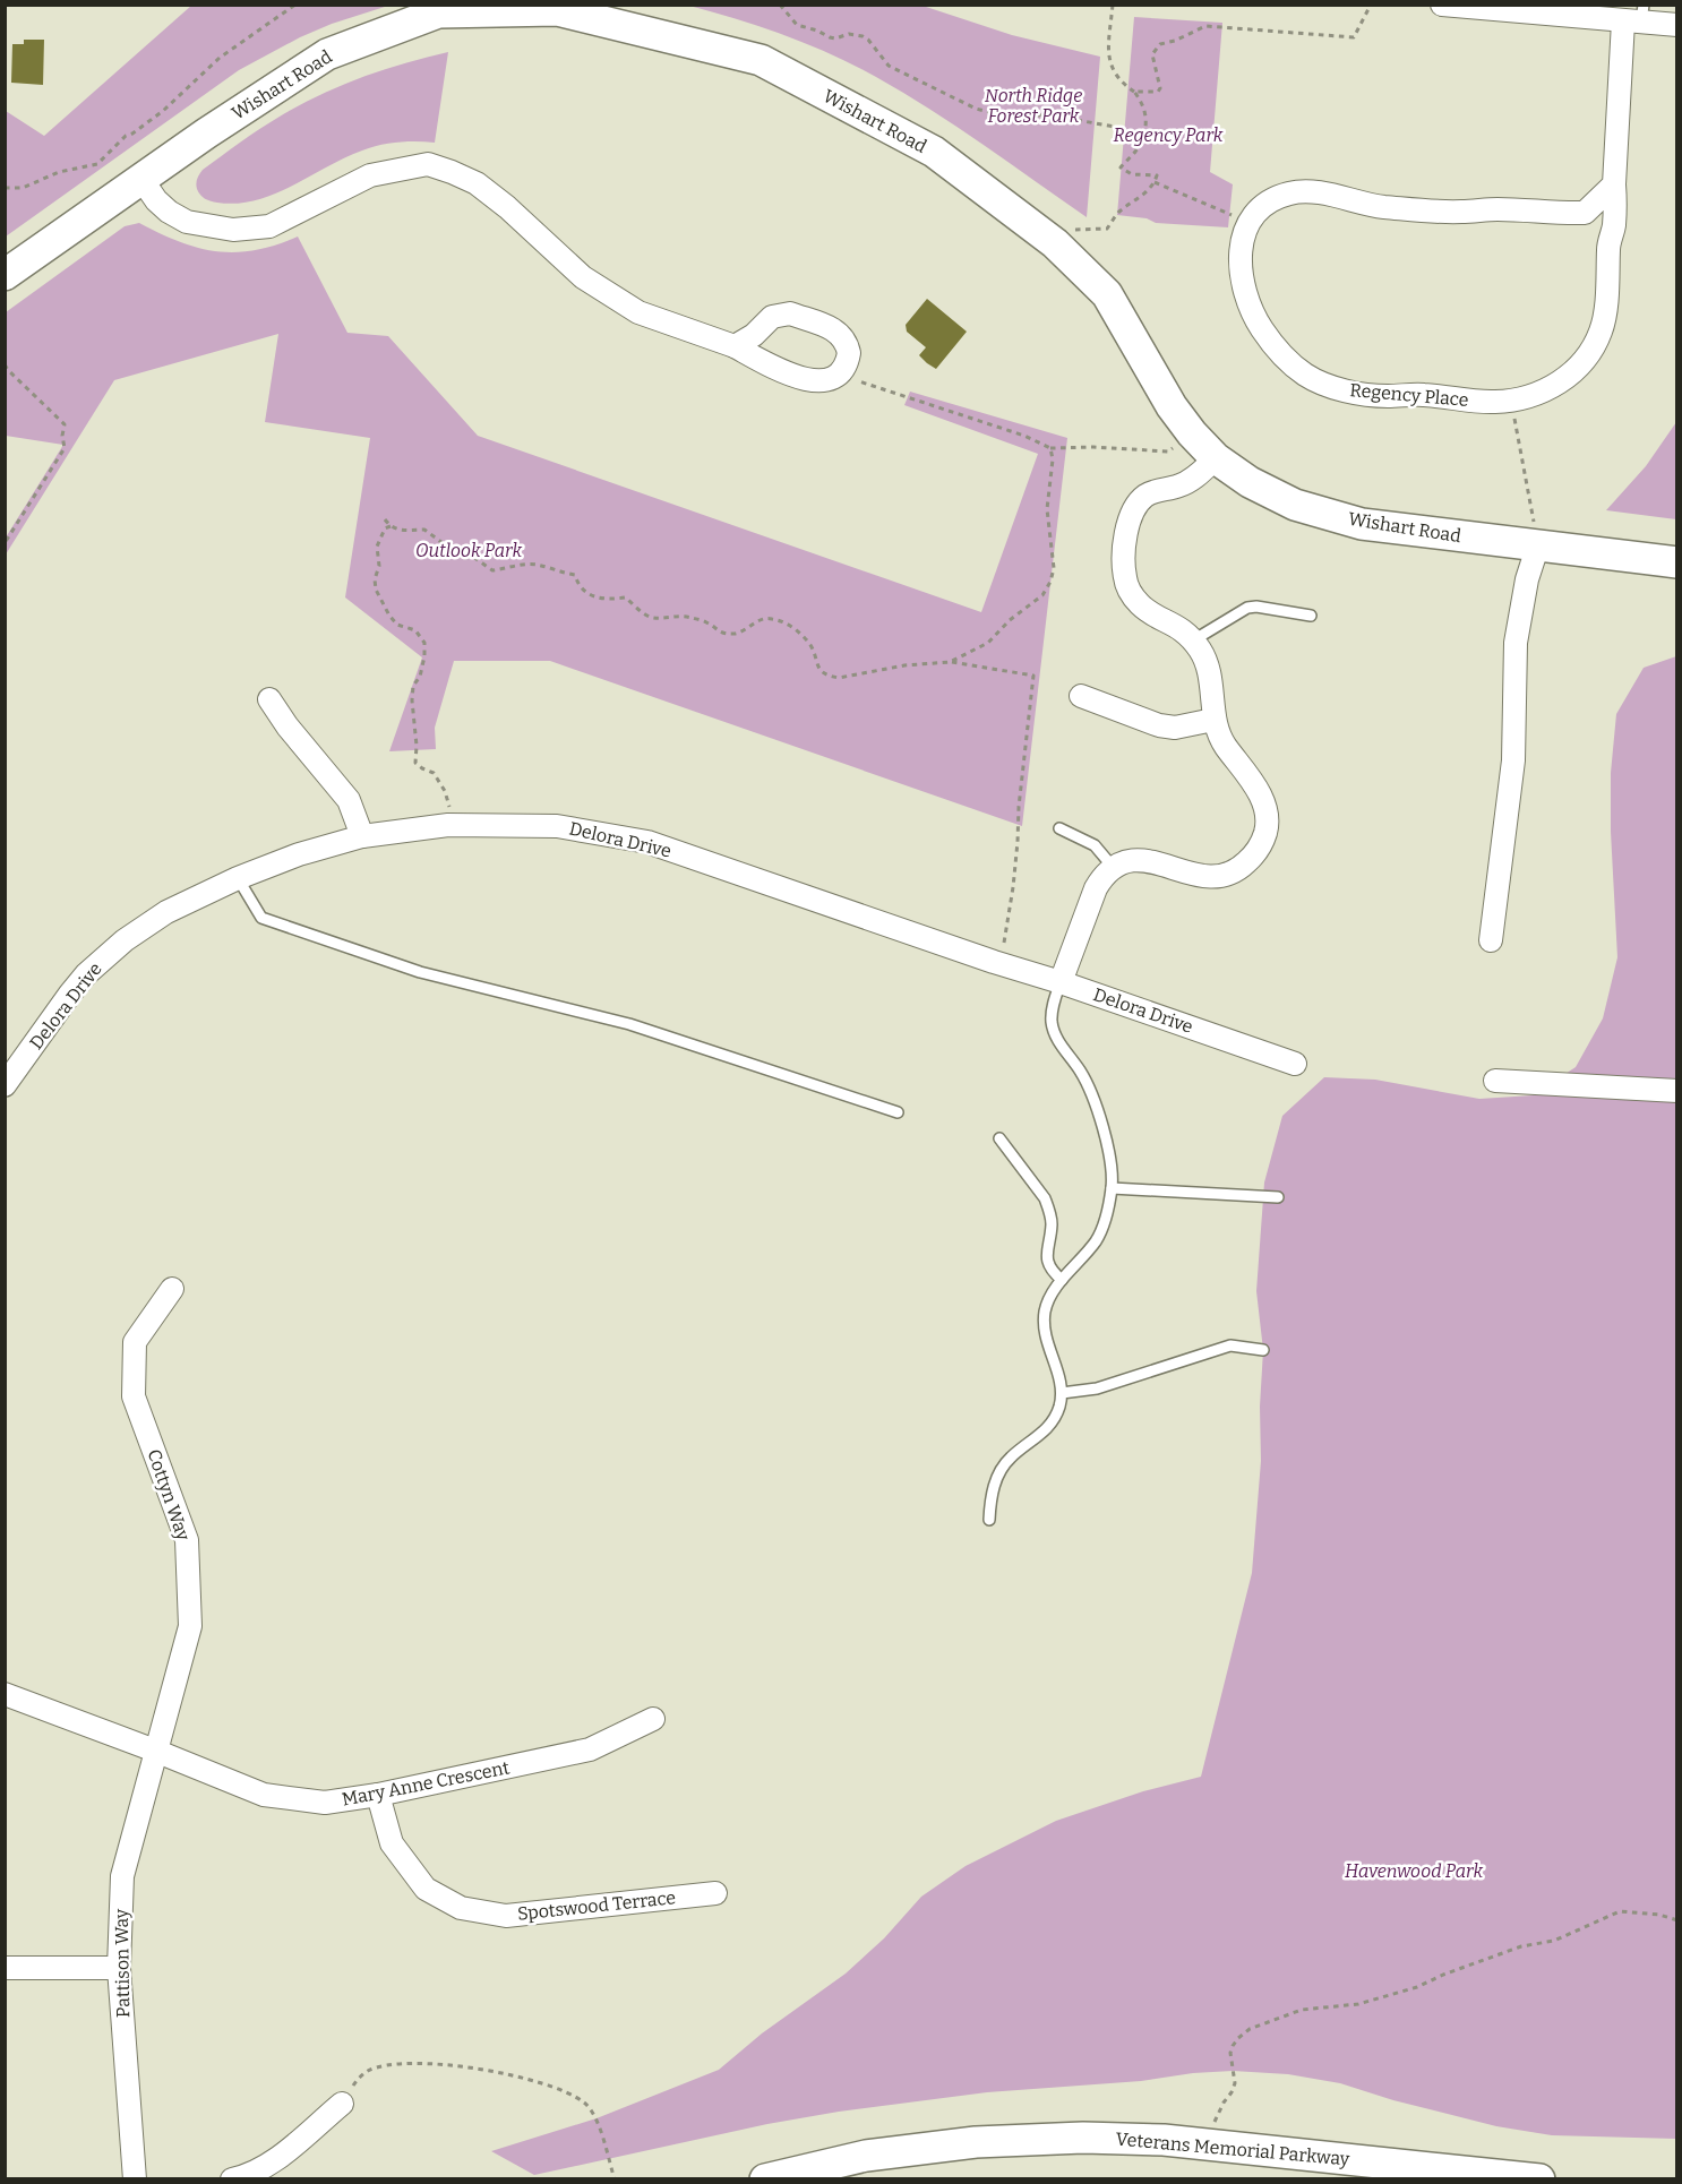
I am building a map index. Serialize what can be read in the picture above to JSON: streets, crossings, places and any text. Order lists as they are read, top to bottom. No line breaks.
{"streets":{"street":["Wishart Road","Regency Place","Delora Drive","Cottyn Way","Mary Anne Crescent","Spotswood Terrace","Pattison Way","Veterans Memorial Parkway"]},"crossings":[["Cottyn Way","Mary Anne Crescent"],["Cottyn Way","Pattison Way"],["Mary Anne Crescent","Spotswood Terrace"],["Mary Anne Crescent","Pattison Way"]],"parks":["North Ridge Forest Park","Regency Park","Outlook Park","Havenwood Park"]}
